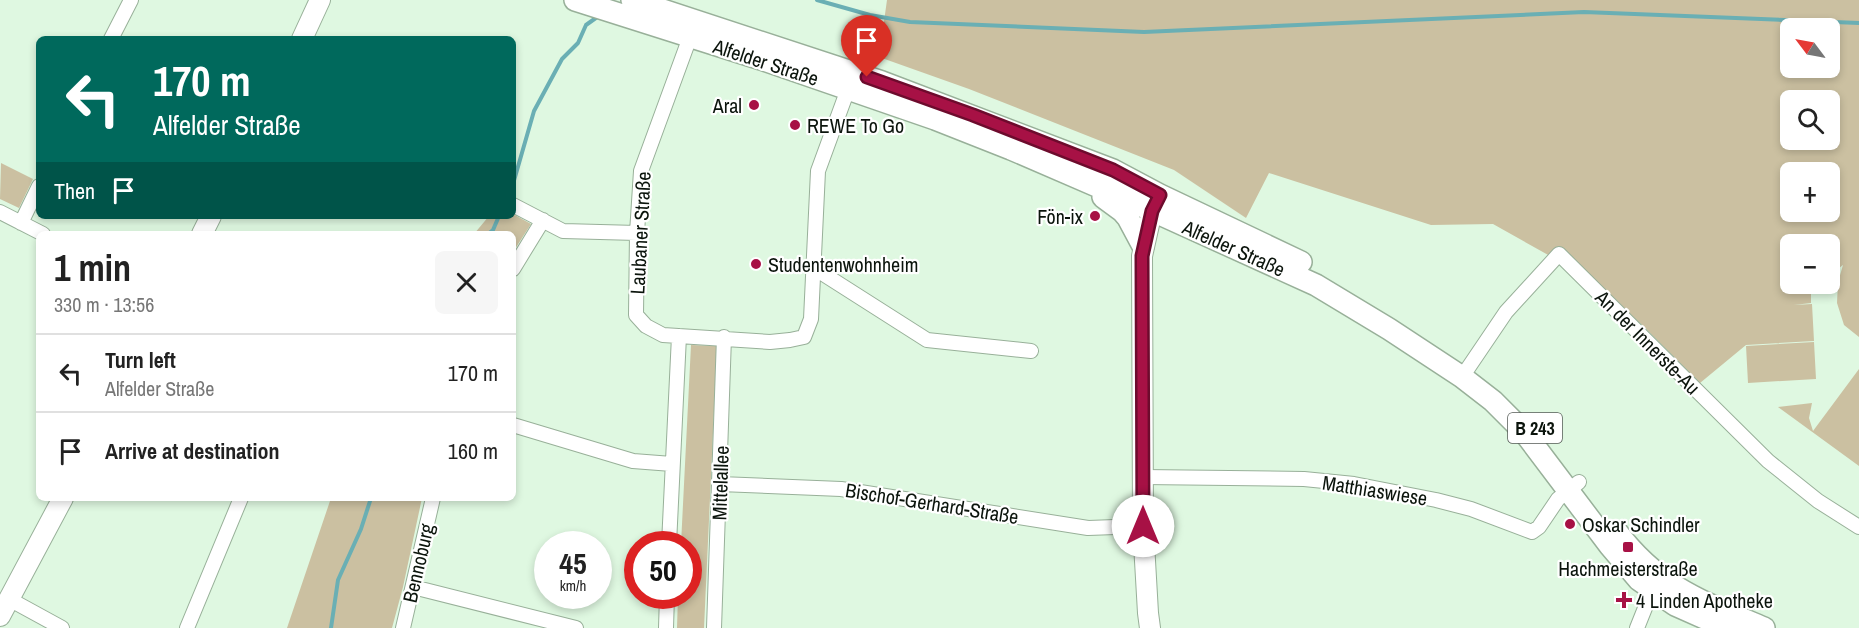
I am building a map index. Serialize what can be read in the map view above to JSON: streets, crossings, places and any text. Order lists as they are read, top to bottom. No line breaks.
{"streets":{"main road":["Alfelder Straße","B 243"],"street":["Laubaner Straße","An der Innerste-Au","Mittelallee","Matthiaswiese","Bischof-Gerhard-Straße","Bennoburg"]},"crossings":[["Alfelder Straße","Laubaner Straße"],["Alfelder Straße","An der Innerste-Au"],["Alfelder Straße","B 243"],["Alfelder Straße","Matthiaswiese"],["Laubaner Straße","Mittelallee"],["Mittelallee","Bischof-Gerhard-Straße"]],"places":{"other":["Aral","REWE To Go","Fön-ix","Studentenwohnheim","Oskar Schindler"],"transit":["Hachmeisterstraße"],"health":["4 Linden Apotheke"]},"north":"top left","page":{"map_buttons":["+","−"],"turn":["170 m","Alfelder Straße"],"then":"Then","heading":["1 min","330 m · 13:56"],"list":[{"name":"Turn left","note":"Alfelder Straße","value":"170 m"},{"name":"Arrive at destination","value":"160 m"}],"speed":"45 km/h","limit":"50"}}
